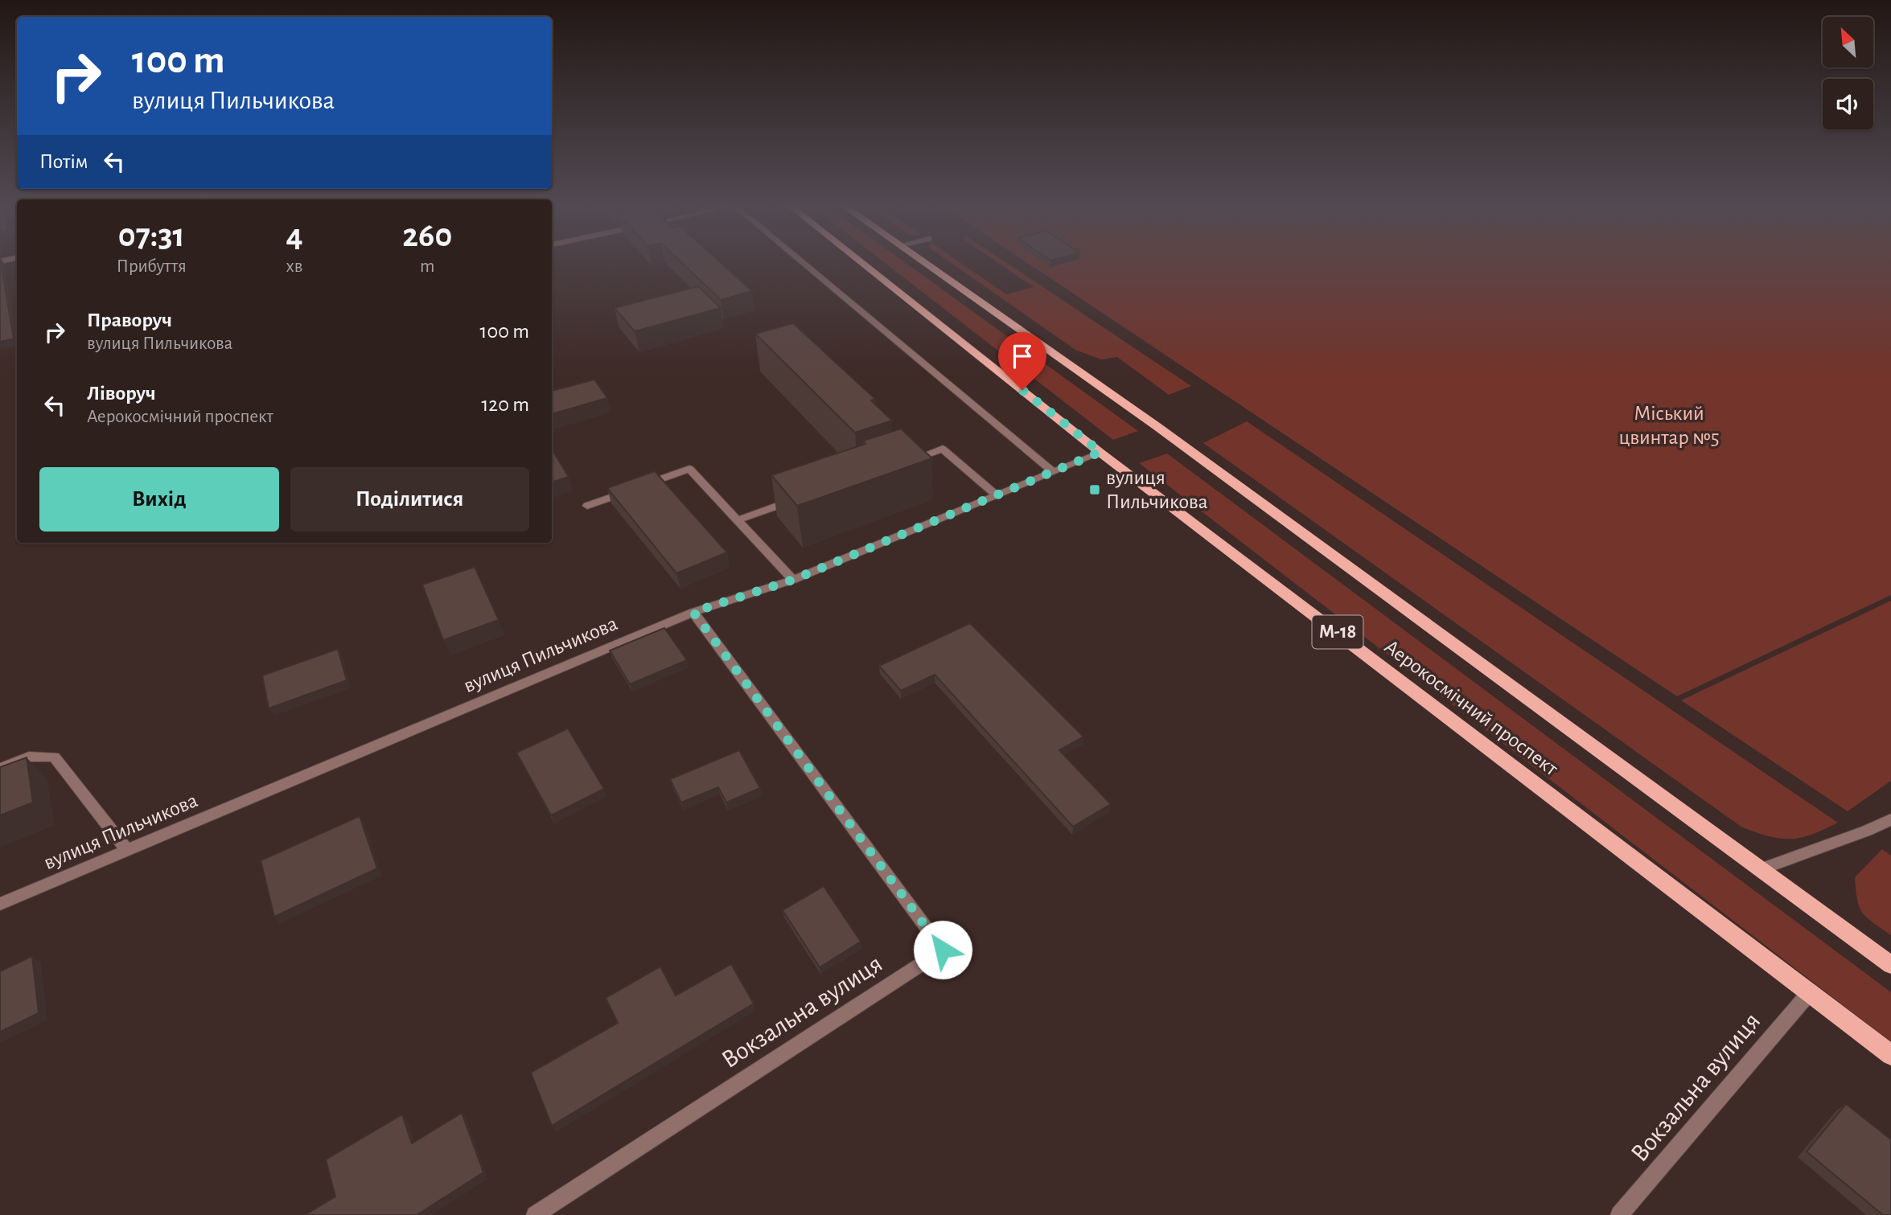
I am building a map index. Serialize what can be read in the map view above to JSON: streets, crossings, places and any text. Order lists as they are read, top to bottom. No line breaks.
{"streets":{"main road":["М-18","Аерокосмічний проспект"],"street":["вулиця Пильчикова","Вокзальна вулиця"]},"crossings":[["вулиця Пильчикова","Аерокосмічний проспект"],["вулиця Пильчикова","Вокзальна вулиця"],["Аерокосмічний проспект","Вокзальна вулиця"]],"parks":["Міський цвинтар №5"],"places":{"transit":["вулиця Пильчикова"]},"north":"top left","page":{"turn":["100 m","вулиця Пильчикова"],"then":"Потім","eta":["07:31","Прибуття","4","хв","260","m"],"list":[{"name":"Праворуч","note":"вулиця Пильчикова","value":"100 m"},{"name":"Ліворуч","note":"Аерокосмічний проспект","value":"120 m"}],"buttons":["Вихід","Поділитися"]}}
